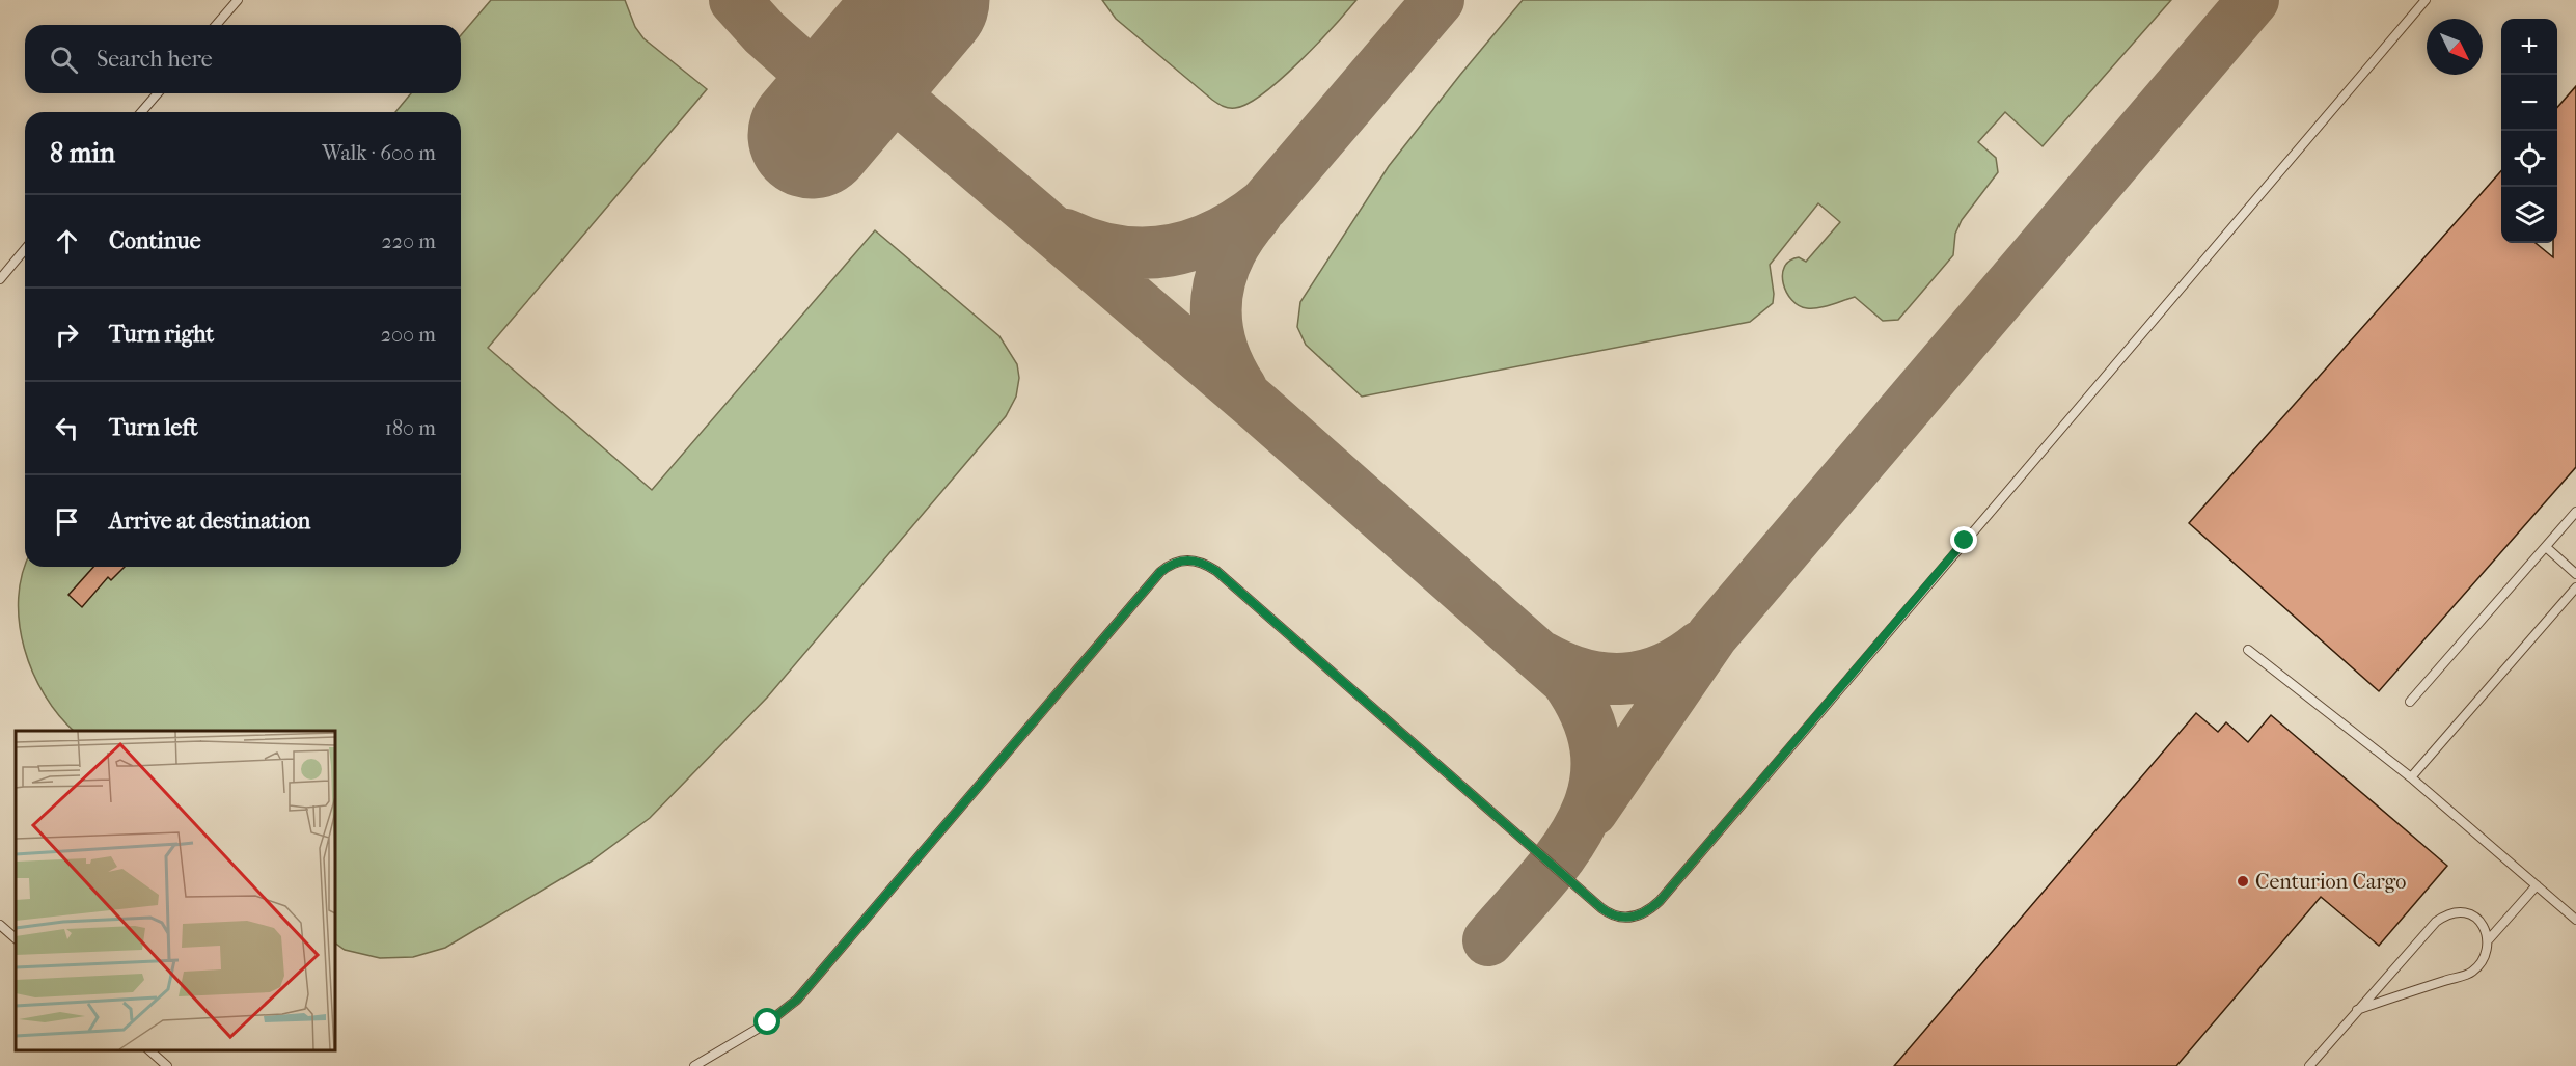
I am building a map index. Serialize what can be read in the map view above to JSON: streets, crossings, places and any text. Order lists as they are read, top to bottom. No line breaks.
{"places":["Centurion Cargo"],"north":"bottom right","page":{"map_buttons":["+","−"],"search":"Search here","heading":["8 min","Walk · 600 m"],"list":[["Continue","220 m"],["Turn right","200 m"],["Turn left","180 m"],"Arrive at destination"]}}
